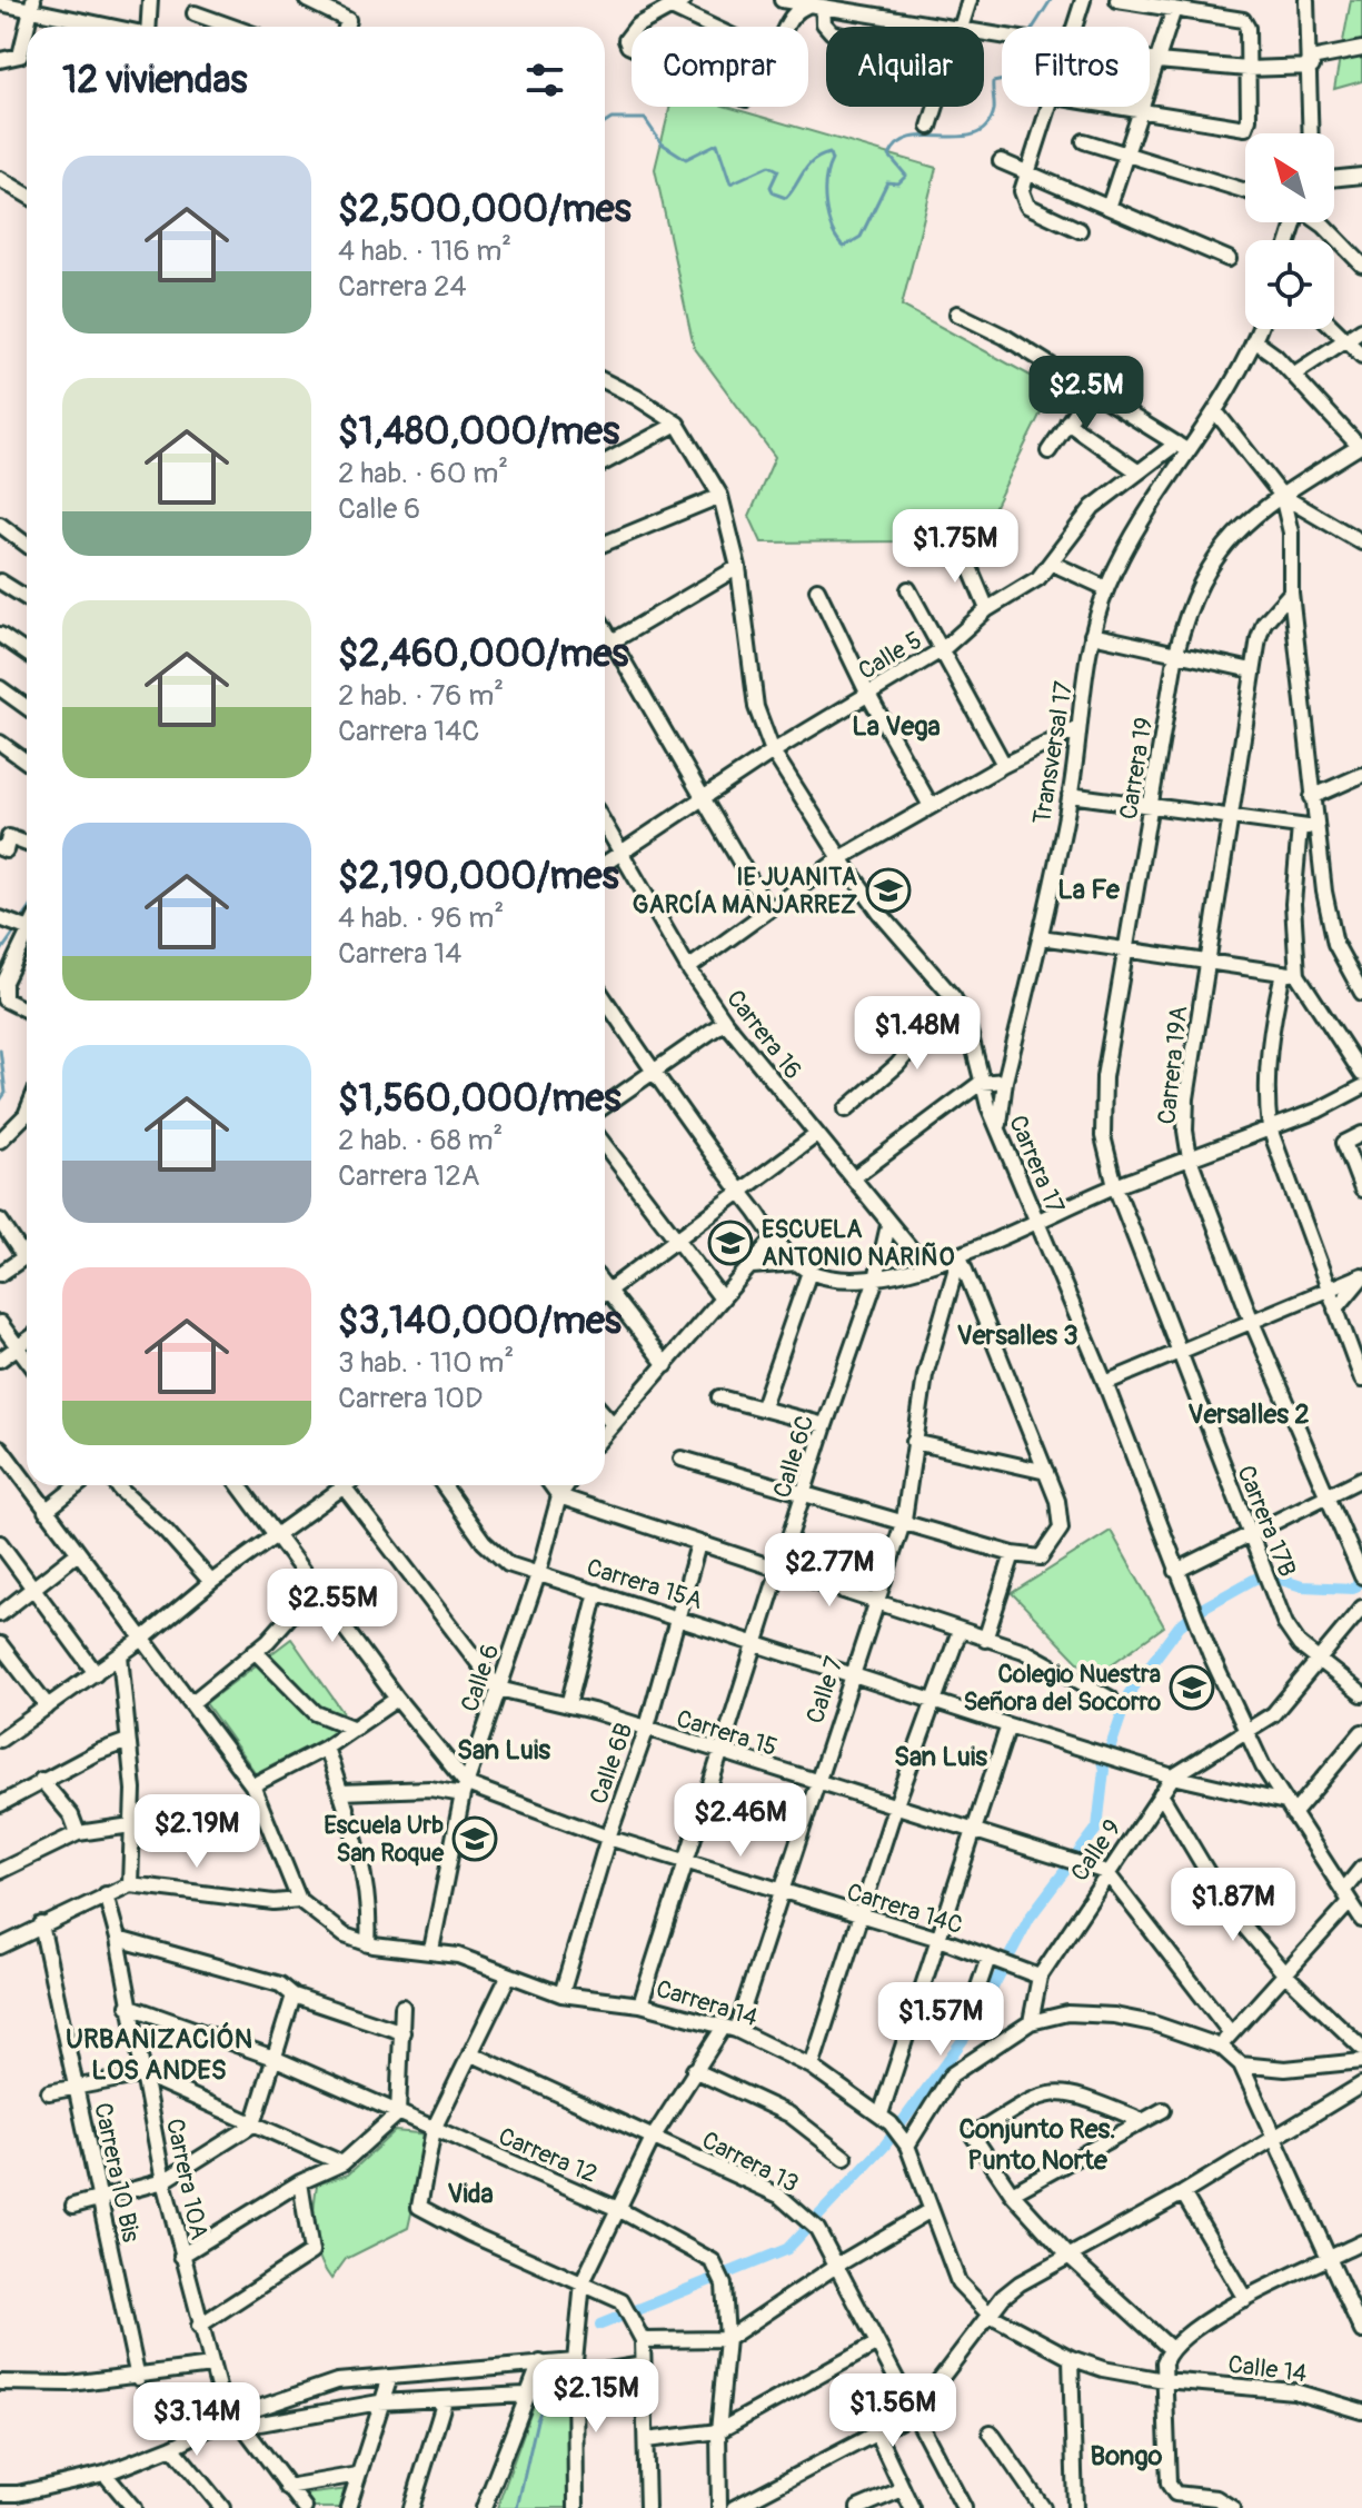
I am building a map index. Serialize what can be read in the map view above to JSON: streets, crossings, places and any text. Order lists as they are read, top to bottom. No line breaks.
{"streets":{"street":["Calle 5","Transversal 17","Carrera 19","Carrera 16","Carrera 19A","Carrera 17","Calle 6C","Carrera 17B","Carrera 15A","Calle 6","Calle 7","Carrera 15","Calle 6B","Calle 9","Carrera 14C","Carrera 14","Carrera 12","Carrera 13","Carrera 10 Bis","Carrera 10A","Calle 14"]},"crossings":[["Calle 5","Carrera 16"],["Calle 5","Carrera 17"],["Transversal 17","Carrera 17"],["Carrera 19","Carrera 17B"],["Carrera 16","Calle 6C"],["Carrera 17","Carrera 15A"],["Carrera 17","Calle 9"],["Calle 6C","Carrera 15A"],["Calle 6C","Carrera 15"],["Calle 6C","Carrera 14C"],["Calle 6C","Carrera 14"],["Carrera 17B","Calle 9"],["Carrera 15A","Calle 6"],["Carrera 15A","Calle 7"],["Carrera 15A","Calle 6B"],["Carrera 15A","Calle 9"],["Calle 6","Carrera 15"],["Calle 6","Carrera 14C"],["Calle 6","Carrera 14"],["Calle 7","Carrera 15"],["Calle 7","Carrera 14C"],["Calle 7","Carrera 14"],["Calle 7","Carrera 12"],["Calle 7","Carrera 13"],["Carrera 15","Calle 6B"],["Carrera 15","Calle 9"],["Calle 6B","Carrera 14C"],["Calle 6B","Carrera 14"],["Calle 9","Carrera 14C"],["Carrera 12","Carrera 10A"]],"districts":["La Vega","La Fe","Versalles 3","Versalles 2","San Luis","San Luis","URBANIZACIÓN LOS ANDES","Conjunto Res. Punto Norte","Vida","Bongo"],"places":{"school or university":["IE JUANITA GARCÍA MANJARREZ","ESCUELA ANTONIO NARIÑO","Colegio Nuestra Señora del Socorro","Escuela Urb San Roque"]},"north":"top left","page":{"chip":["Comprar","Alquilar","Filtros"],"heading":"12 viviendas","list":[{"name":"$2,500,000/mes","note":"4 hab. · 116 m² · Carrera 24"},{"name":"$1,480,000/mes","note":"2 hab. · 60 m² · Calle 6"},{"name":"$2,460,000/mes","note":"2 hab. · 76 m² · Carrera 14C"},{"name":"$2,190,000/mes","note":"4 hab. · 96 m² · Carrera 14"},{"name":"$1,560,000/mes","note":"2 hab. · 68 m² · Carrera 12A"},{"name":"$3,140,000/mes","note":"3 hab. · 110 m² · Carrera 10D"}],"price":["$2.5M","$1.75M","$1.48M","$2.77M","$2.55M","$2.46M","$2.19M","$1.87M","$1.57M","$2.15M","$1.56M","$3.14M"]}}
